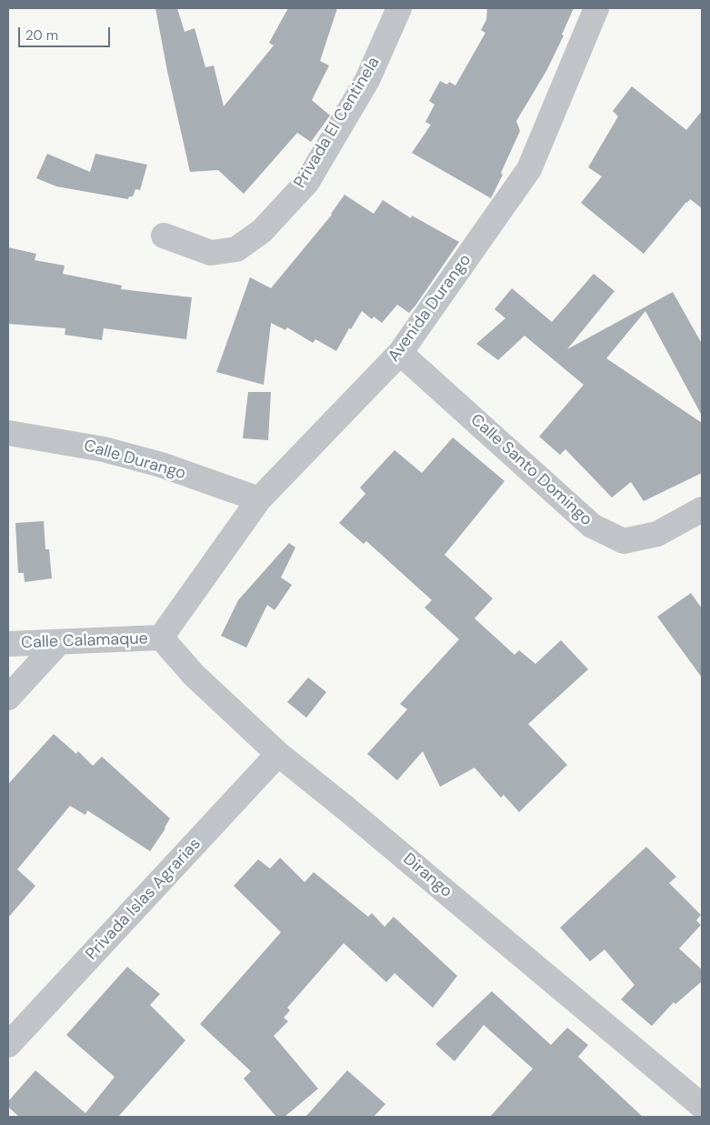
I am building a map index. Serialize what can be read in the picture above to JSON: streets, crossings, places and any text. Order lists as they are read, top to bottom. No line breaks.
{"streets":{"street":["Privada El Centinela","Avenida Durango","Calle Durango","Calle Santo Domingo","Calle Calamaque","Dirango","Privada Islas Agrarias"]},"crossings":[["Avenida Durango","Calle Durango"],["Avenida Durango","Calle Santo Domingo"],["Avenida Durango","Calle Calamaque"],["Avenida Durango","Dirango"],["Calle Calamaque","Dirango"],["Dirango","Privada Islas Agrarias"]],"scale_bar":"20 m"}
